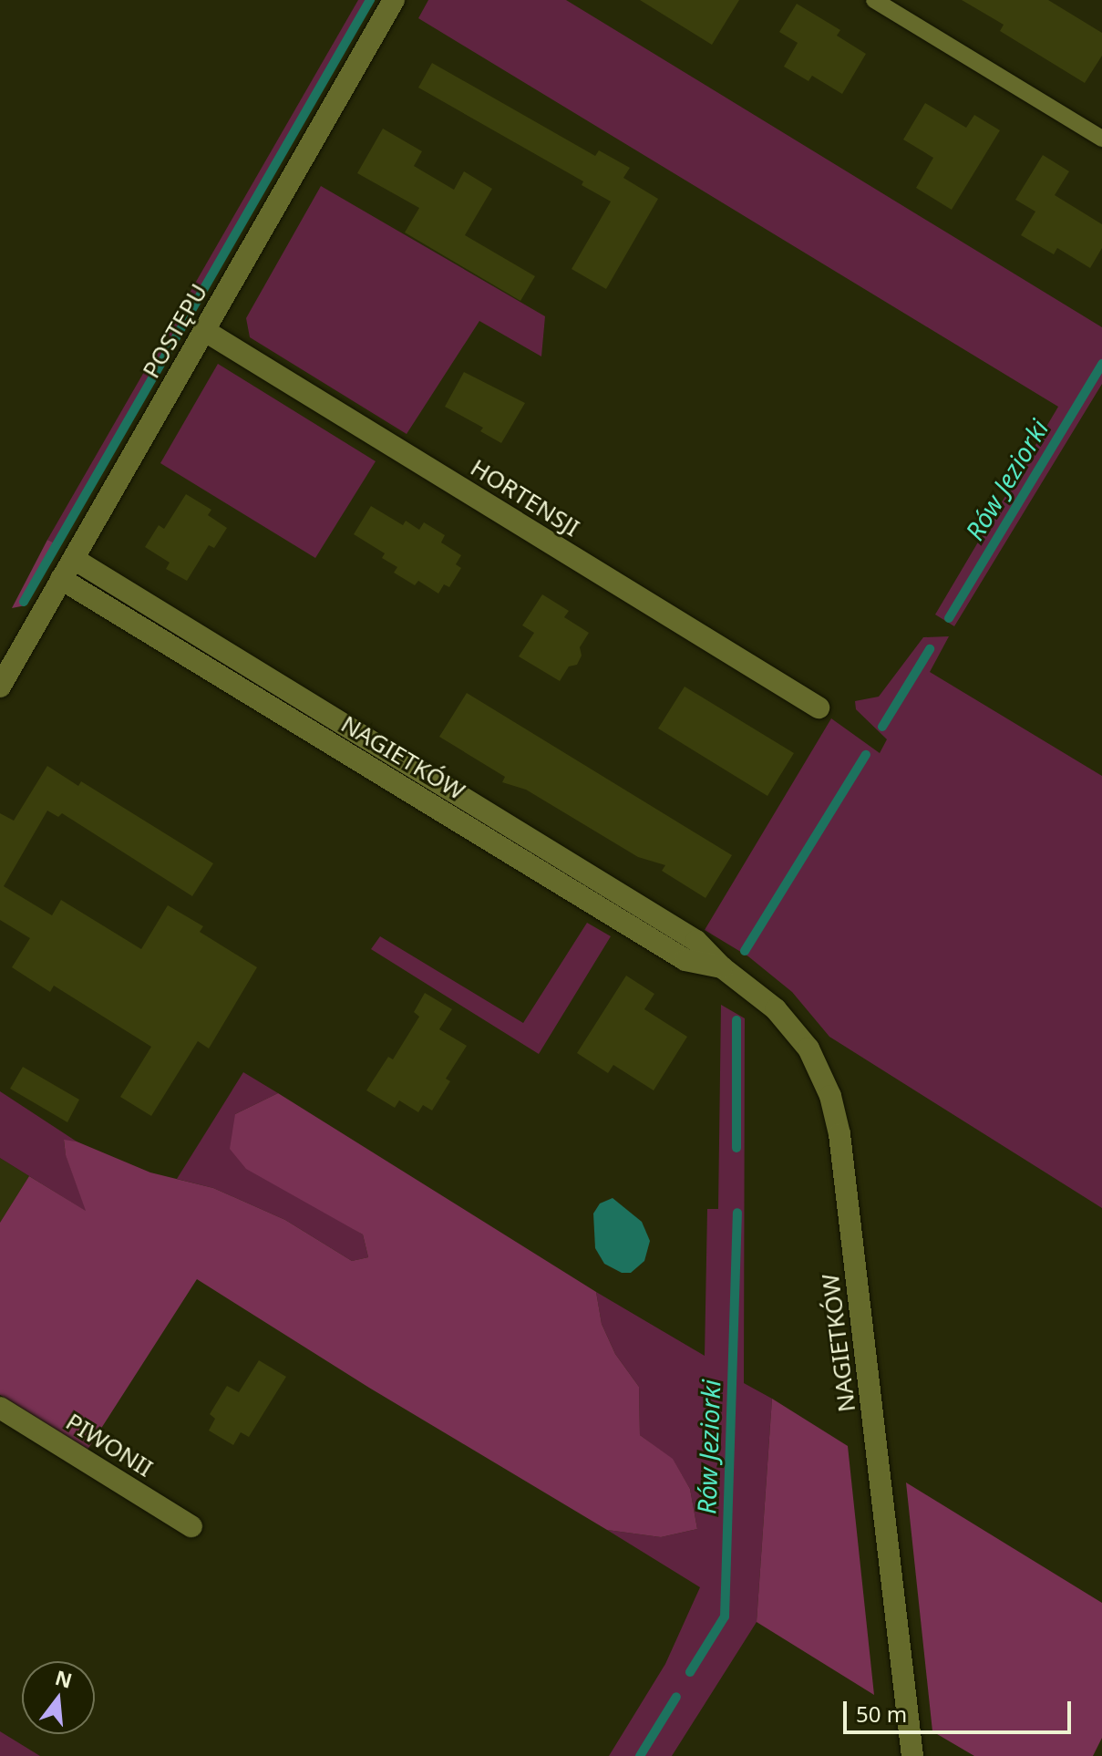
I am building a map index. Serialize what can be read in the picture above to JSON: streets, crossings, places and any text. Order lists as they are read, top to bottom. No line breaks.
{"streets":{"street":["POSTĘPU","HORTENSJI","NAGIETKÓW","PIWONII"]},"crossings":[["POSTĘPU","HORTENSJI"],["POSTĘPU","NAGIETKÓW"]],"water":["Rów Jeziorki"],"scale_bar":"50 m","north":"top"}
